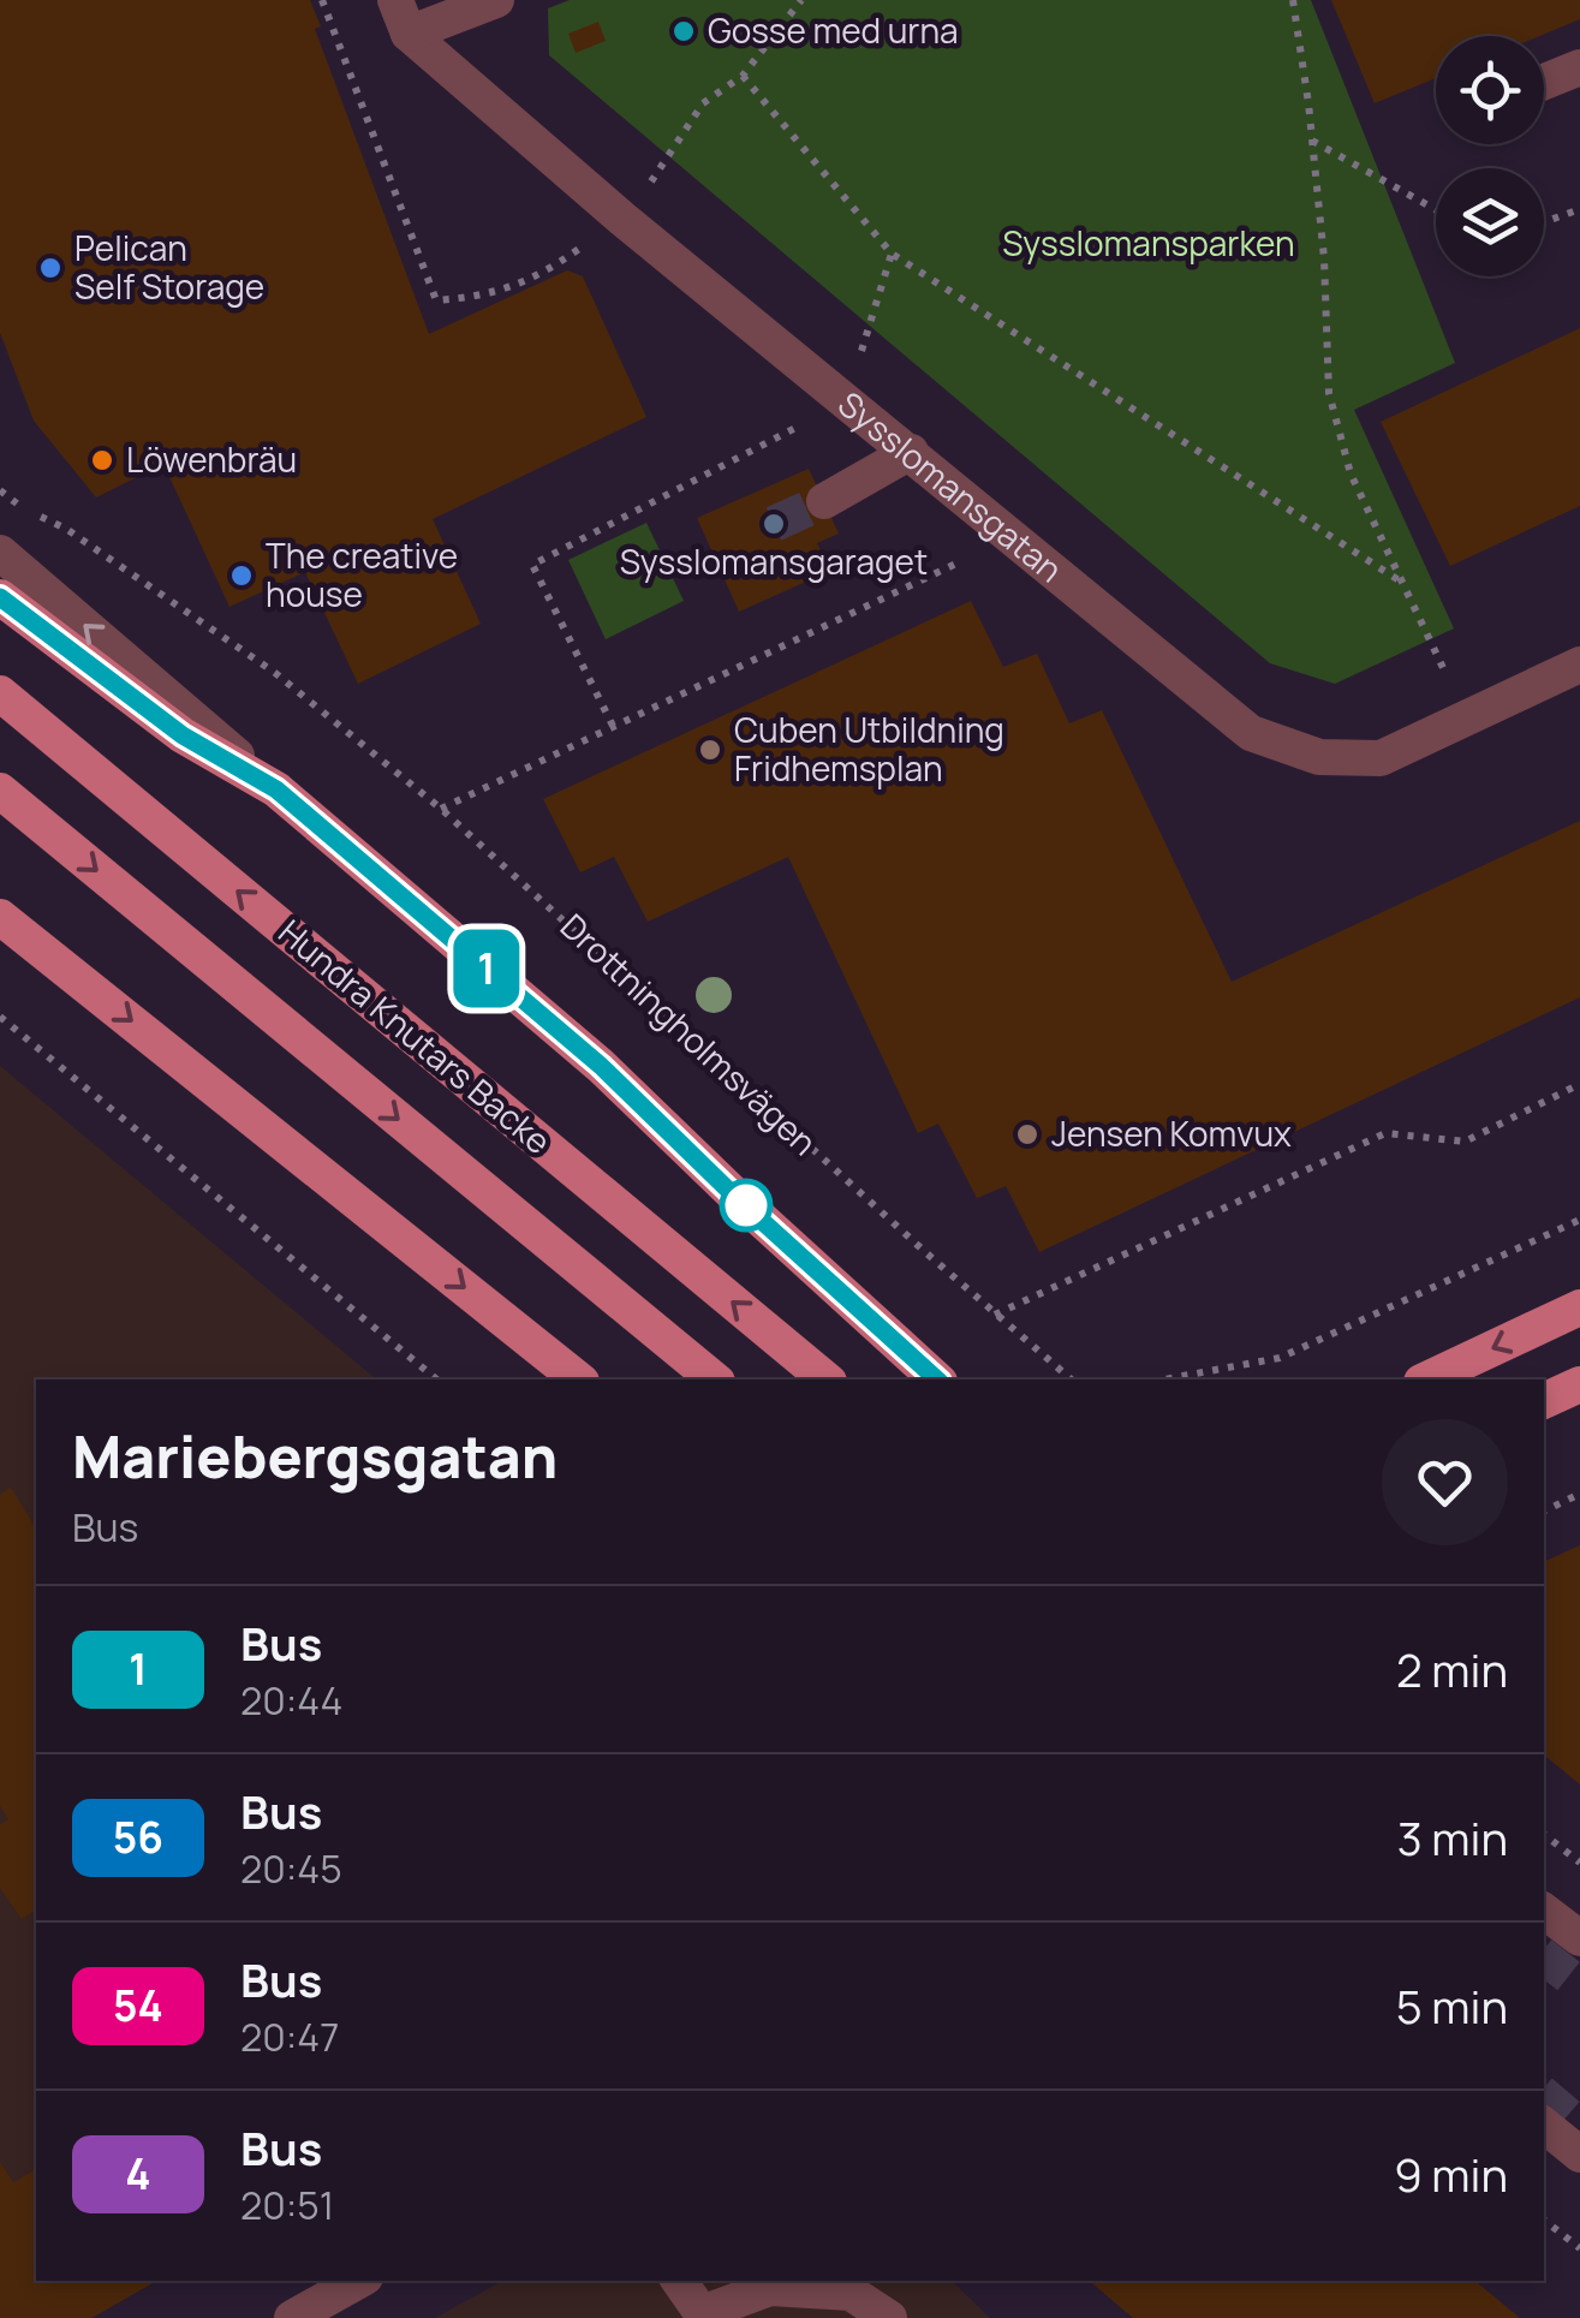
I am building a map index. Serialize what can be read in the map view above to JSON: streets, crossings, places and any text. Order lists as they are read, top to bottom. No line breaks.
{"streets":{"main road":["Hundra Knutars Backe"],"street":["Sysslomansgatan"],"path":["Drottningholmsvägen"]},"parks":["Sysslomansparken"],"places":["Gosse med urna","Pelican Self Storage","Löwenbräu","Sysslomansgaraget","The creative house","Cuben Utbildning Fridhemsplan","Jensen Komvux"],"lines":["bus line 1"],"page":{"on_map":"1","heading":["Mariebergsgatan","Bus"],"list":[{"mark":"1","name":"Bus","note":"20:44","value":"2 min"},{"mark":"56","name":"Bus","note":"20:45","value":"3 min"},{"mark":"54","name":"Bus","note":"20:47","value":"5 min"},{"mark":"4","name":"Bus","note":"20:51","value":"9 min"}]}}
